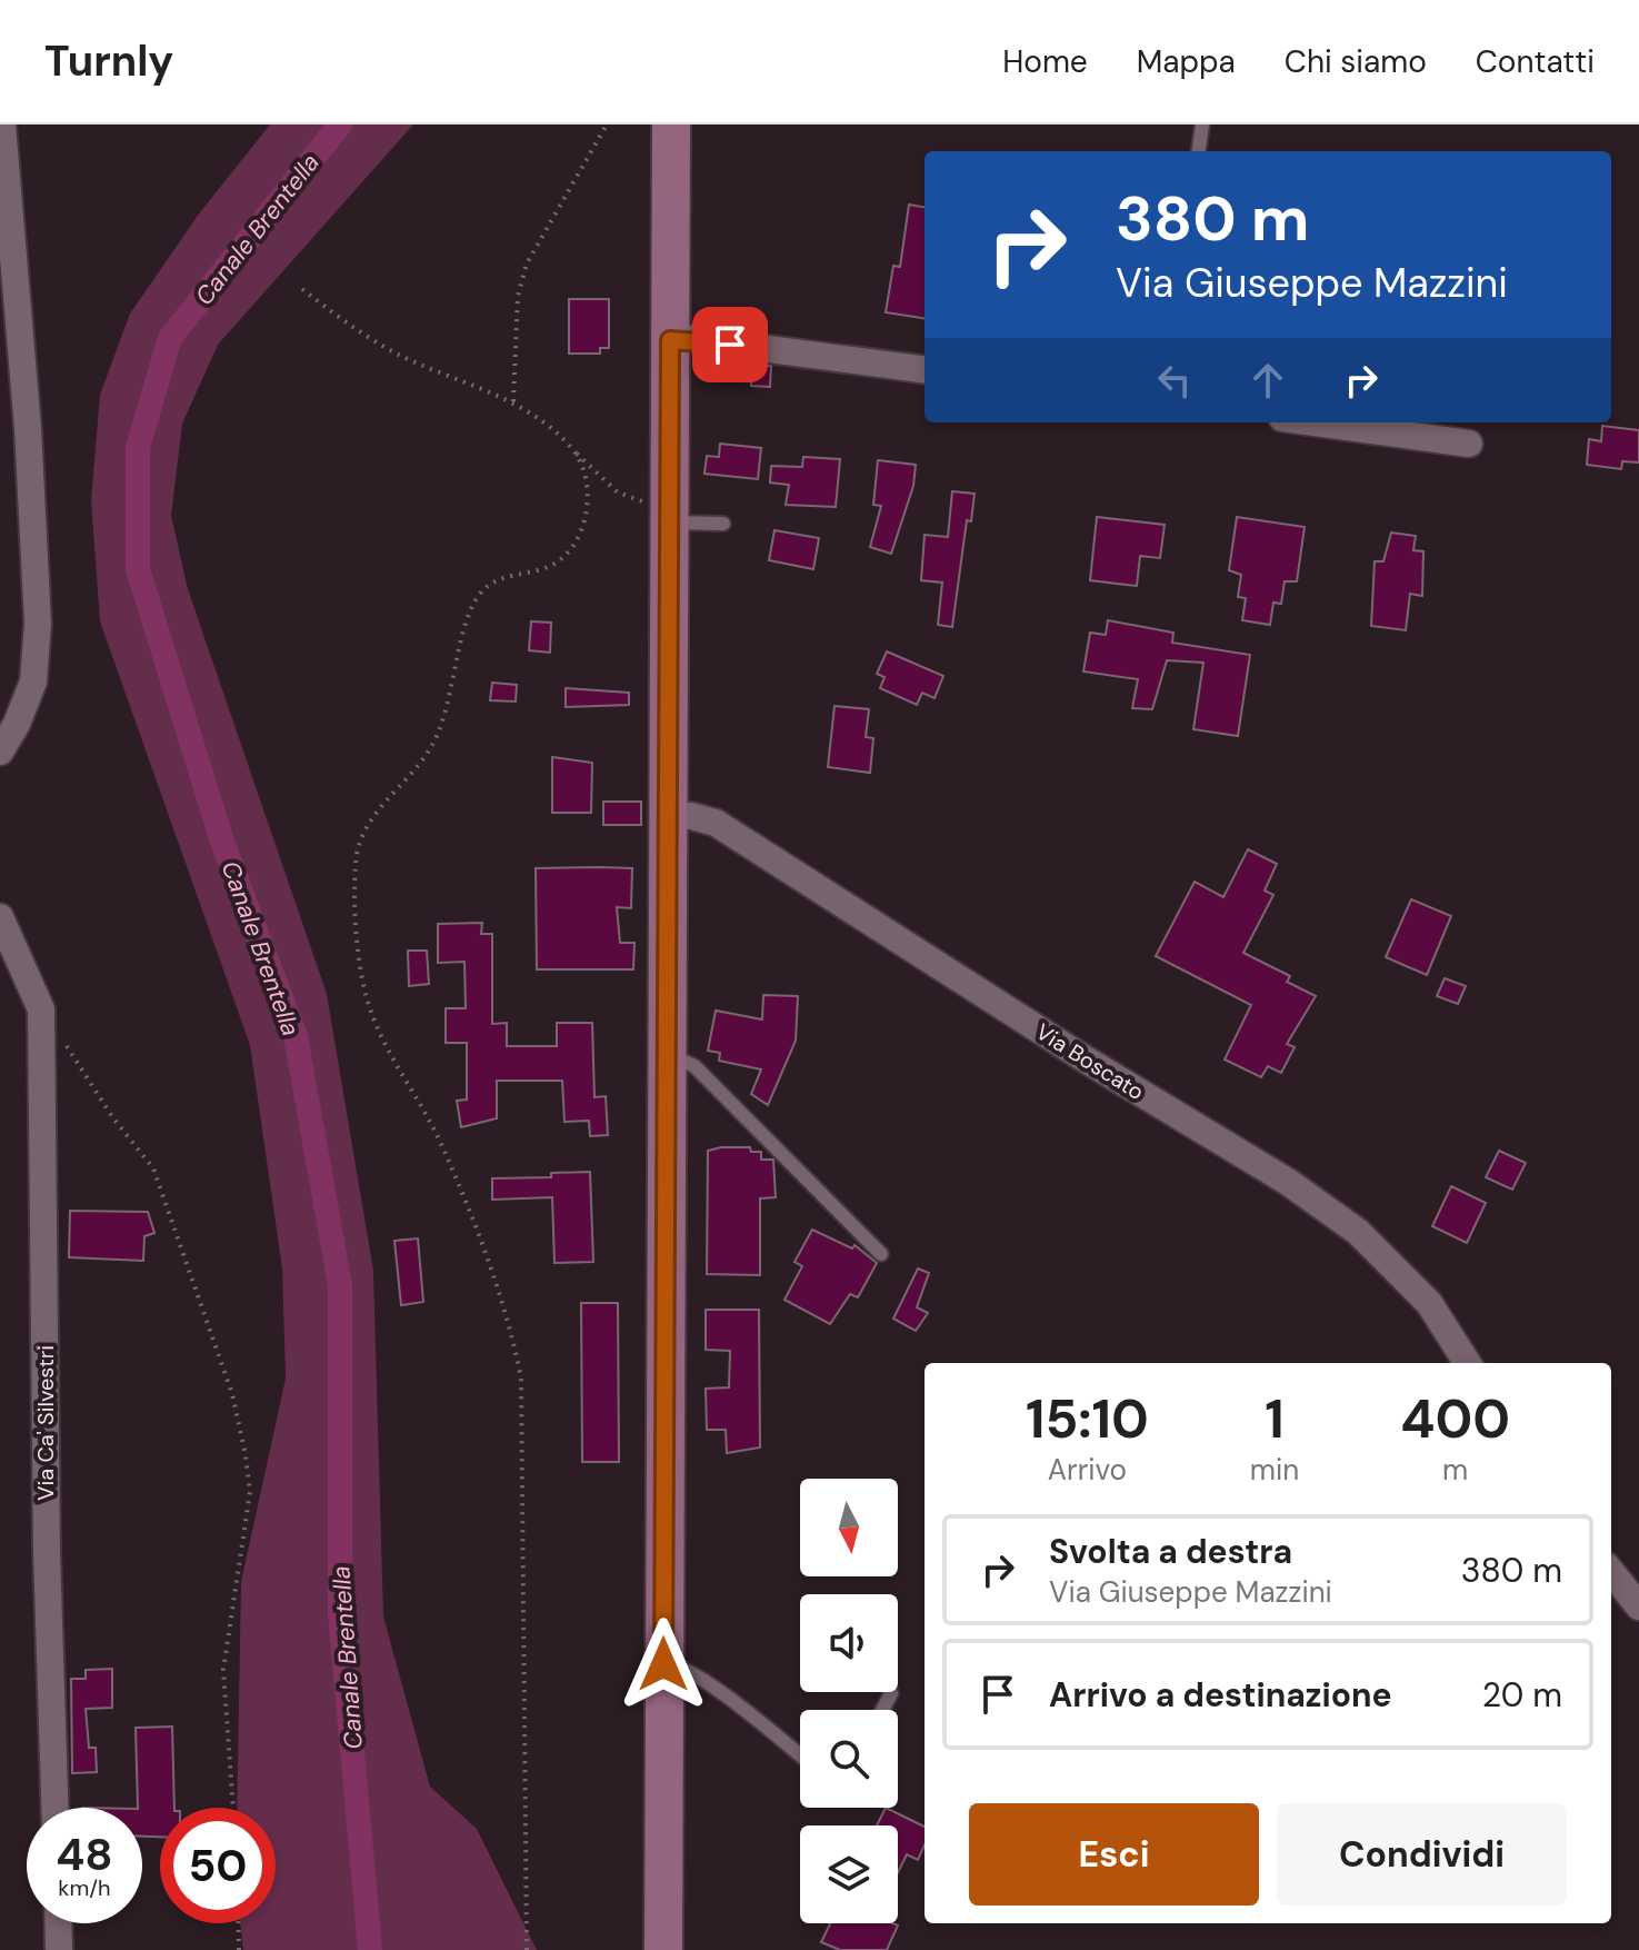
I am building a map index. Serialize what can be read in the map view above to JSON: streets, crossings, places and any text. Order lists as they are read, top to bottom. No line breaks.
{"streets":{"street":["Via Boscato","Via Ca' Silvestri"]},"water":["Canale Brentella"],"north":"bottom","page":{"header":"Turnly","nav":["Home","Mappa","Chi siamo","Contatti"],"turn":["380 m","Via Giuseppe Mazzini"],"eta":["15:10","Arrivo","1","min","400","m"],"list":[{"name":"Svolta a destra","note":"Via Giuseppe Mazzini","value":"380 m"},{"name":"Arrivo a destinazione","value":"20 m"}],"buttons":["Esci","Condividi"],"speed":"48 km/h","limit":"50"}}
